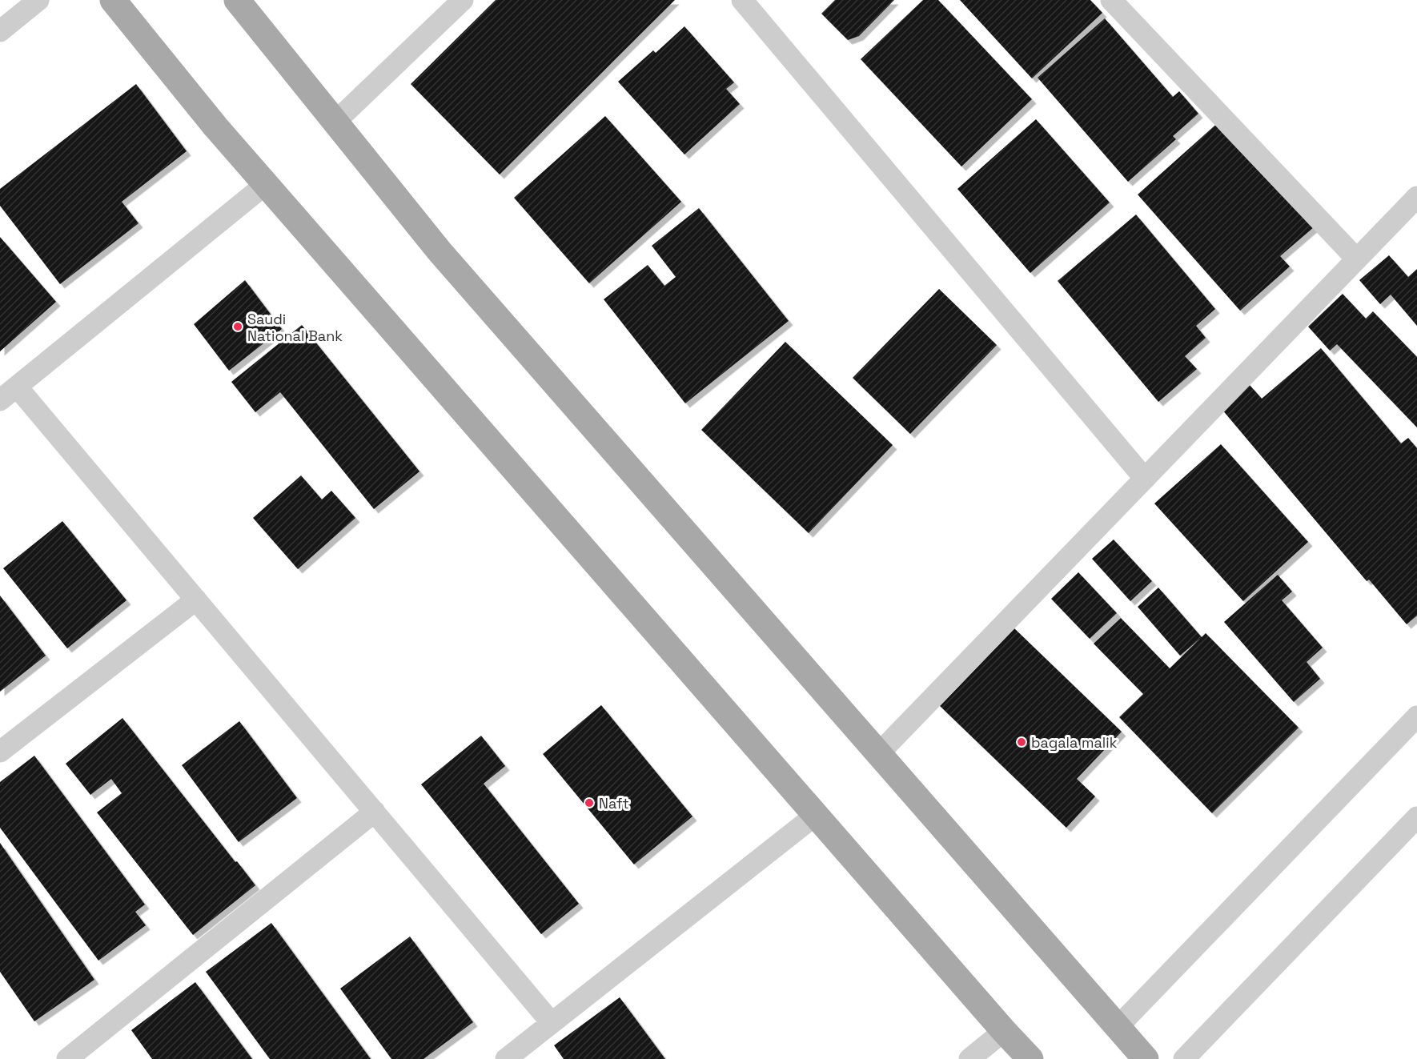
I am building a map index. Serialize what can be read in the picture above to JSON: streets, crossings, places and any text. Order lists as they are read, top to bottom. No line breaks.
{"places":["Saudi National Bank","bagala malik","Naft"]}
